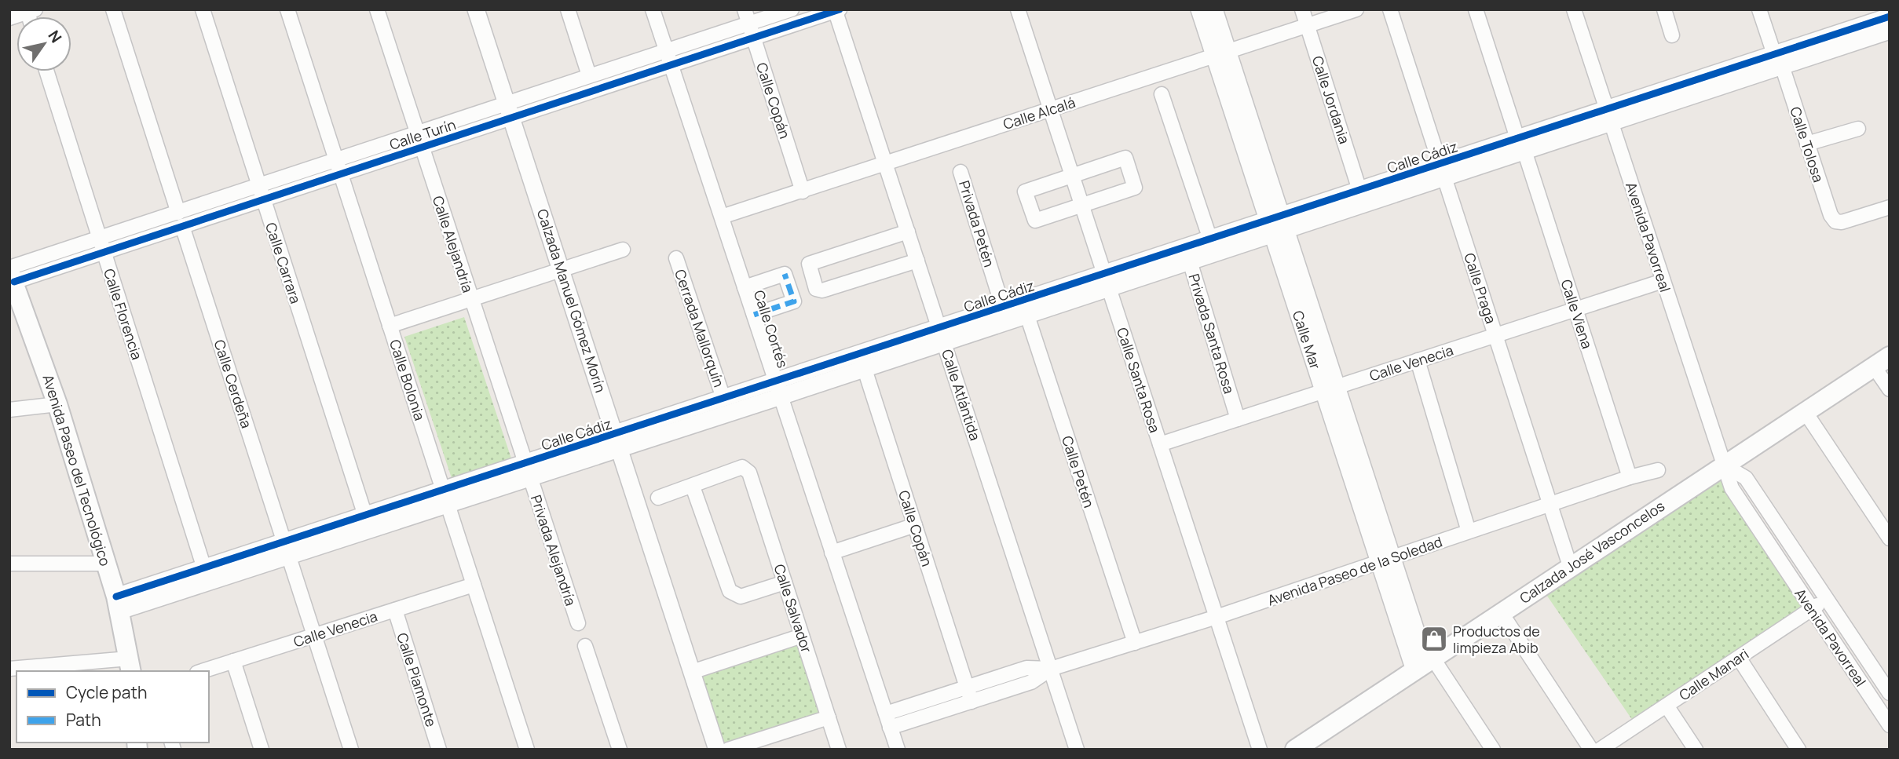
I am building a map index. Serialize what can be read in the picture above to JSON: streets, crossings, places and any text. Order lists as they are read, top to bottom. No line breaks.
{"streets":{"main road":["Avenida Paseo del Tecnológico","Calzada José Vasconcelos"],"street":["Calle Jordania","Calle Copán","Calle Alcalá","Calle Turín","Calle Tolosa","Calle Cádiz","Privada Petén","Avenida Pavorreal","Calle Alejandría","Calle Carrara","Calle Praga","Calzada Manuel Gómez Morín","Calle Florencia","Calle Viena","Cerrada Mallorquín","Calle Cortés","Privada Santa Rosa","Calle Mar","Calle Venecia","Calle Bolonia","Calle Santa Rosa","Calle Cerdeña","Calle Atlántida","Calle Petén","Privada Alejandría","Avenida Paseo de la Soledad","Calle Salvador","Calle Manari","Calle Piamonte"]},"crossings":[["Calle Jordania","Calle Alcalá"],["Calle Jordania","Calle Cádiz"],["Calle Copán","Calle Alcalá"],["Calle Copán","Calle Turín"],["Calle Copán","Calle Cádiz"],["Calle Copán","Avenida Paseo de la Soledad"],["Calle Alcalá","Calle Cortés"],["Calle Alcalá","Calle Mar"],["Calle Alcalá","Calle Santa Rosa"],["Calle Alcalá","Calle Atlántida"],["Calle Turín","Calle Alejandría"],["Calle Turín","Calle Carrara"],["Calle Turín","Calzada Manuel Gómez Morín"],["Calle Turín","Calle Florencia"],["Calle Turín","Calle Cortés"],["Calle Turín","Calle Bolonia"],["Calle Turín","Calle Cerdeña"],["Calle Turín","Calle Atlántida"],["Calle Turín","Avenida Paseo del Tecnológico"],["Calle Tolosa","Calle Cádiz"],["Calle Cádiz","Privada Petén"],["Calle Cádiz","Avenida Pavorreal"],["Calle Cádiz","Calle Alejandría"],["Calle Cádiz","Calle Carrara"],["Calle Cádiz","Calle Praga"],["Calle Cádiz","Calzada Manuel Gómez Morín"],["Calle Cádiz","Calle Florencia"],["Calle Cádiz","Calle Viena"],["Calle Cádiz","Cerrada Mallorquín"],["Calle Cádiz","Calle Cortés"],["Calle Cádiz","Privada Santa Rosa"],["Calle Cádiz","Calle Mar"],["Calle Cádiz","Calle Bolonia"],["Calle Cádiz","Calle Santa Rosa"],["Calle Cádiz","Calle Cerdeña"],["Calle Cádiz","Calle Atlántida"],["Calle Cádiz","Avenida Paseo del Tecnológico"],["Calle Cádiz","Calle Petén"],["Calle Cádiz","Privada Alejandría"],["Avenida Pavorreal","Calle Venecia"],["Avenida Pavorreal","Calzada José Vasconcelos"],["Avenida Pavorreal","Calle Manari"],["Calle Alejandría","Privada Alejandría"],["Calle Praga","Calle Venecia"],["Calle Praga","Calzada José Vasconcelos"],["Calle Praga","Avenida Paseo de la Soledad"],["Calle Viena","Calle Venecia"],["Calle Viena","Avenida Paseo de la Soledad"],["Calle Cortés","Avenida Paseo de la Soledad"],["Privada Santa Rosa","Calle Venecia"],["Calle Mar","Calle Venecia"],["Calle Mar","Calzada José Vasconcelos"],["Calle Mar","Avenida Paseo de la Soledad"],["Calle Venecia","Calle Bolonia"],["Calle Venecia","Calle Santa Rosa"],["Calle Venecia","Calle Cerdeña"],["Calle Venecia","Calle Piamonte"],["Calle Santa Rosa","Avenida Paseo de la Soledad"],["Calle Atlántida","Avenida Paseo de la Soledad"],["Calle Petén","Avenida Paseo de la Soledad"]],"places":{"shop":["Productos de limpieza Abib"]},"legend":["Cycle path","Path"],"north":"top right"}
